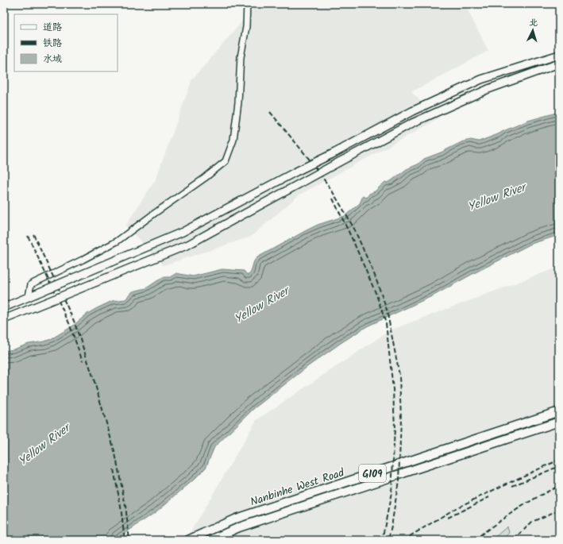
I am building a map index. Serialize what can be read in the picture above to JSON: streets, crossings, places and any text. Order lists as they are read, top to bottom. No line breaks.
{"streets":{"highway":["G109","Nanbinhe West Road"]},"water":["Yellow River"],"legend":["道路","铁路","水域"],"north":"top"}
